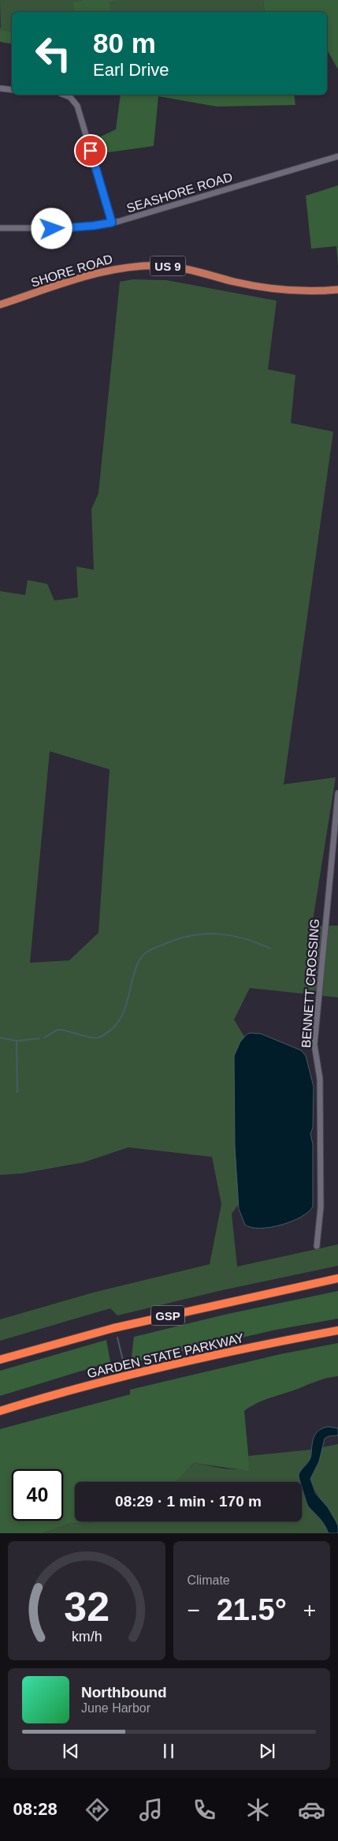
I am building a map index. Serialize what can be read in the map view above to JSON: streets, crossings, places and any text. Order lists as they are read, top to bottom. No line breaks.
{"streets":{"highway":["GSP","GARDEN STATE PARKWAY"],"main road":["US 9","SHORE ROAD"],"street":["SEASHORE ROAD","BENNETT CROSSING"]},"page":{"turn":["80 m","Earl Drive"],"limit":"40","trip":"08:29 · 1 min · 170 m","tile":"Climate","heat":["−","21.5°","+"],"song":["Northbound","June Harbor"],"tabs":"08:28","gauge":["32","km/h"]}}
